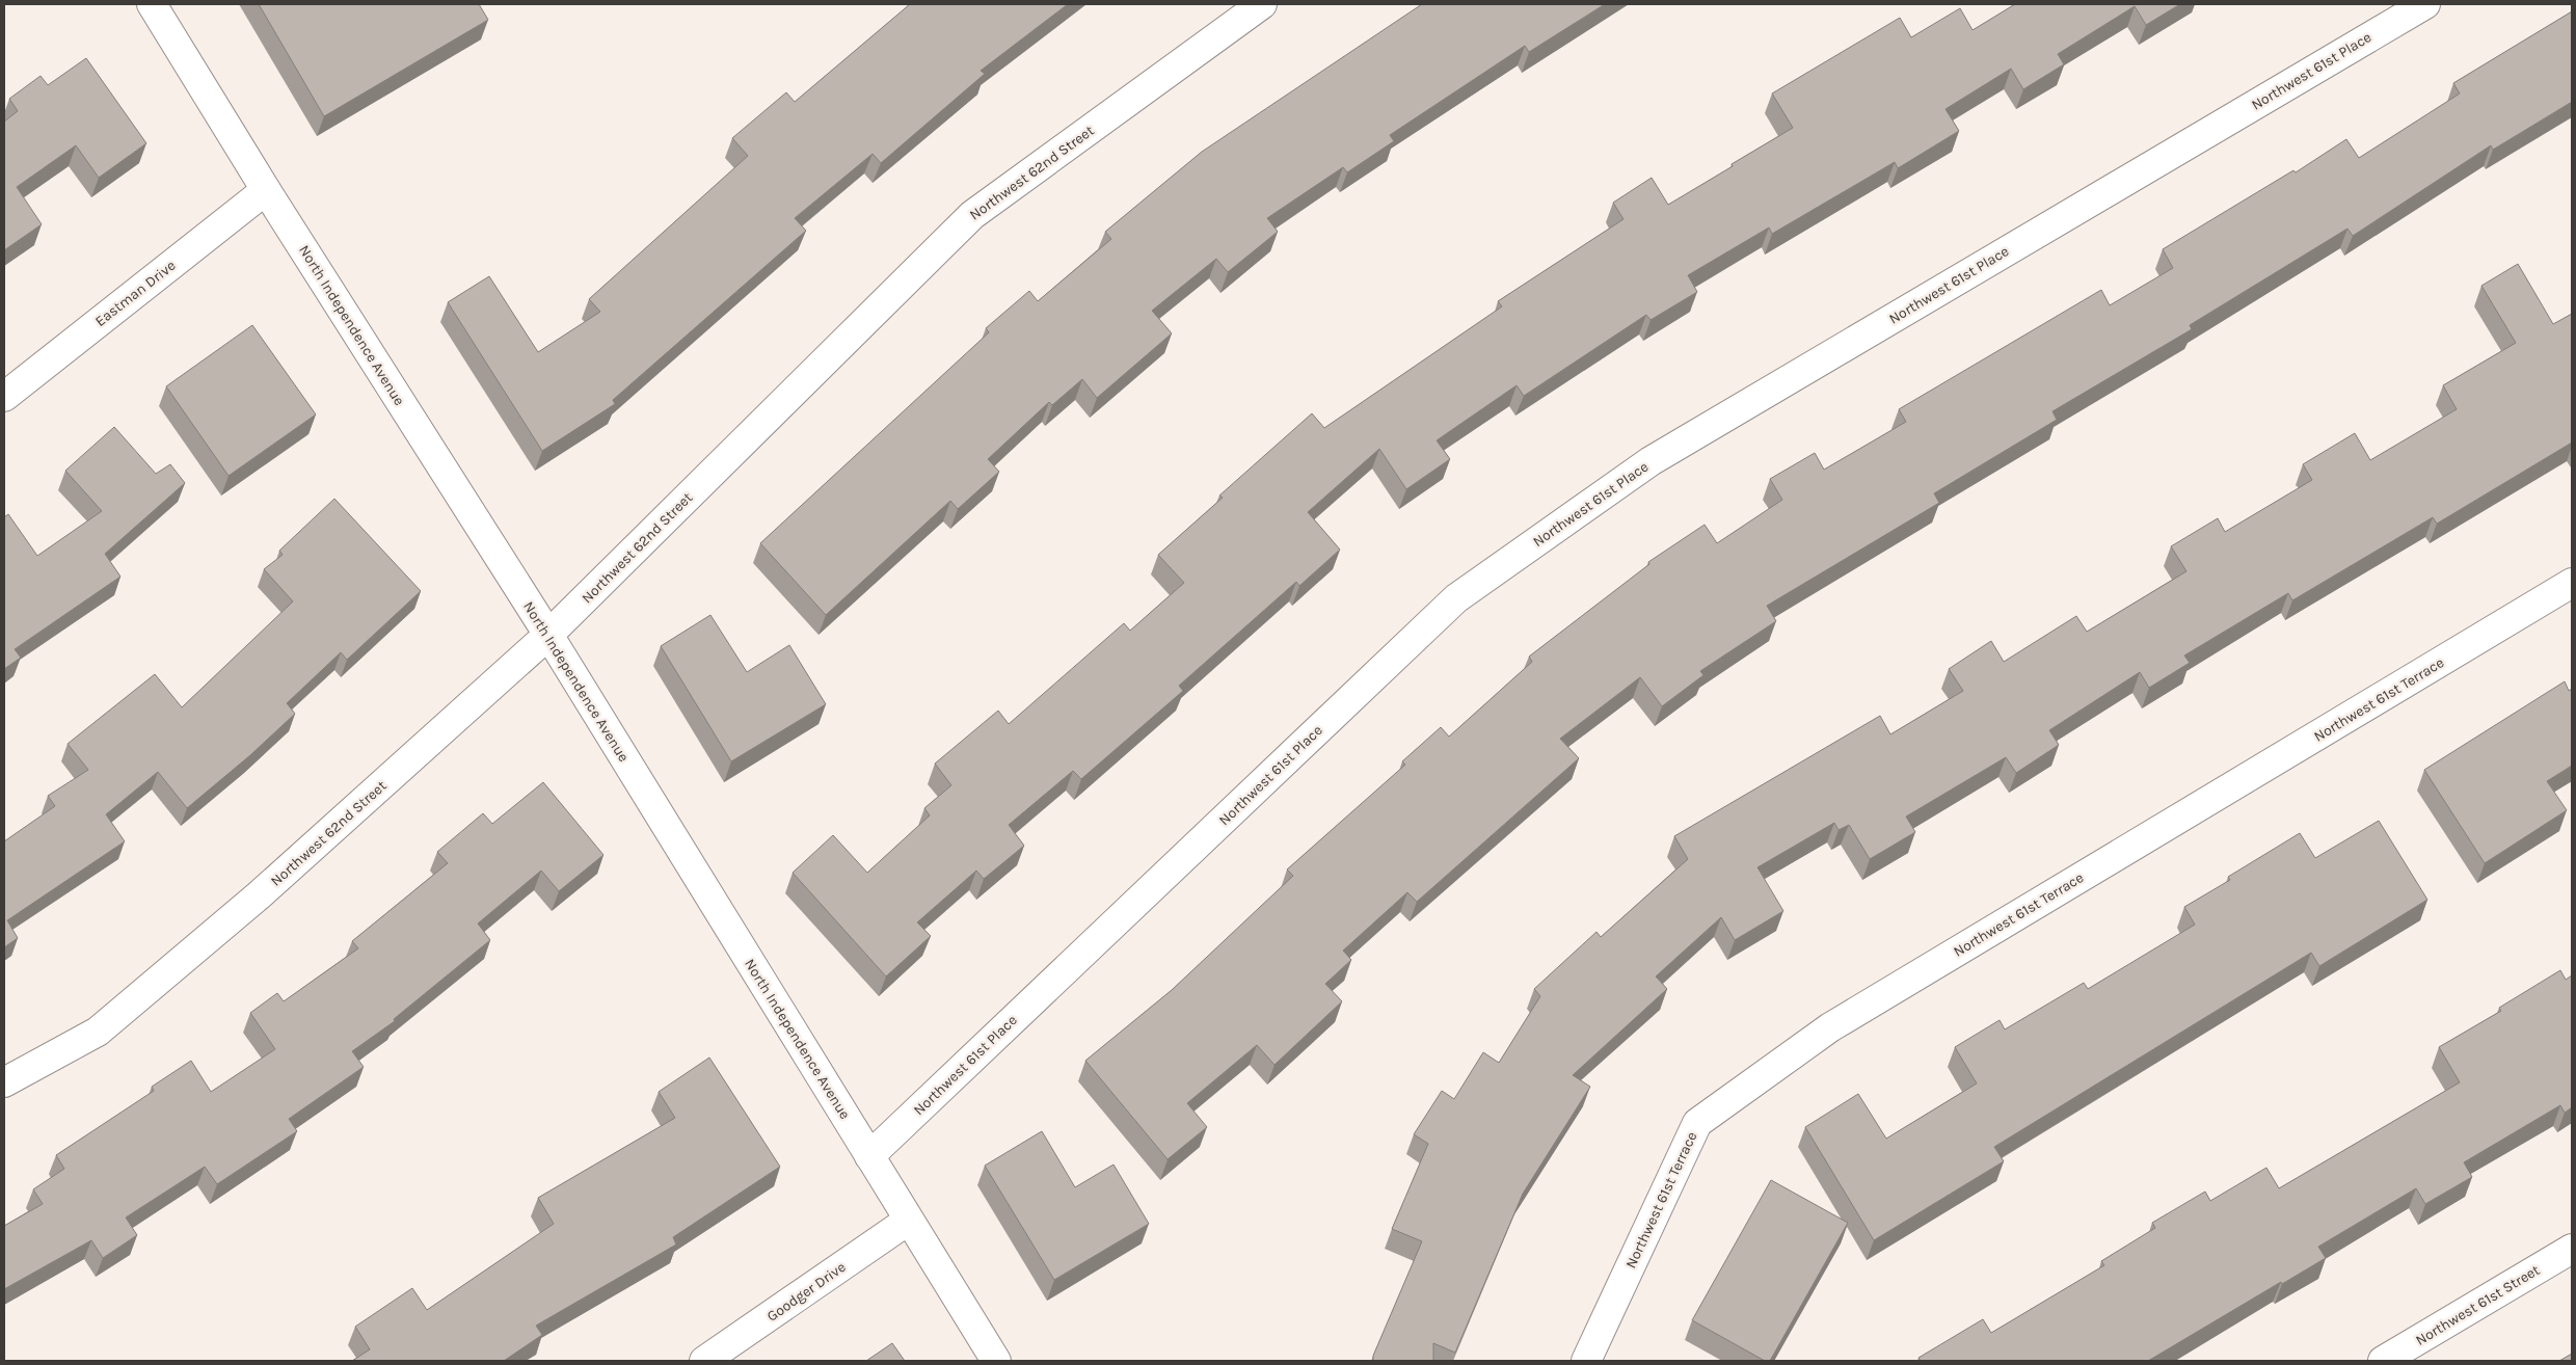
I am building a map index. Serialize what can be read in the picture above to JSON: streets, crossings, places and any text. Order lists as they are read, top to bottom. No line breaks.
{"streets":{"street":["Northwest 61st Place","Northwest 62nd Street","Eastman Drive","North Independence Avenue","Northwest 61st Terrace","Goodger Drive","Northwest 61st Street"]},"crossings":[["Northwest 61st Place","North Independence Avenue"],["Northwest 62nd Street","North Independence Avenue"],["Eastman Drive","North Independence Avenue"],["North Independence Avenue","Goodger Drive"]]}
